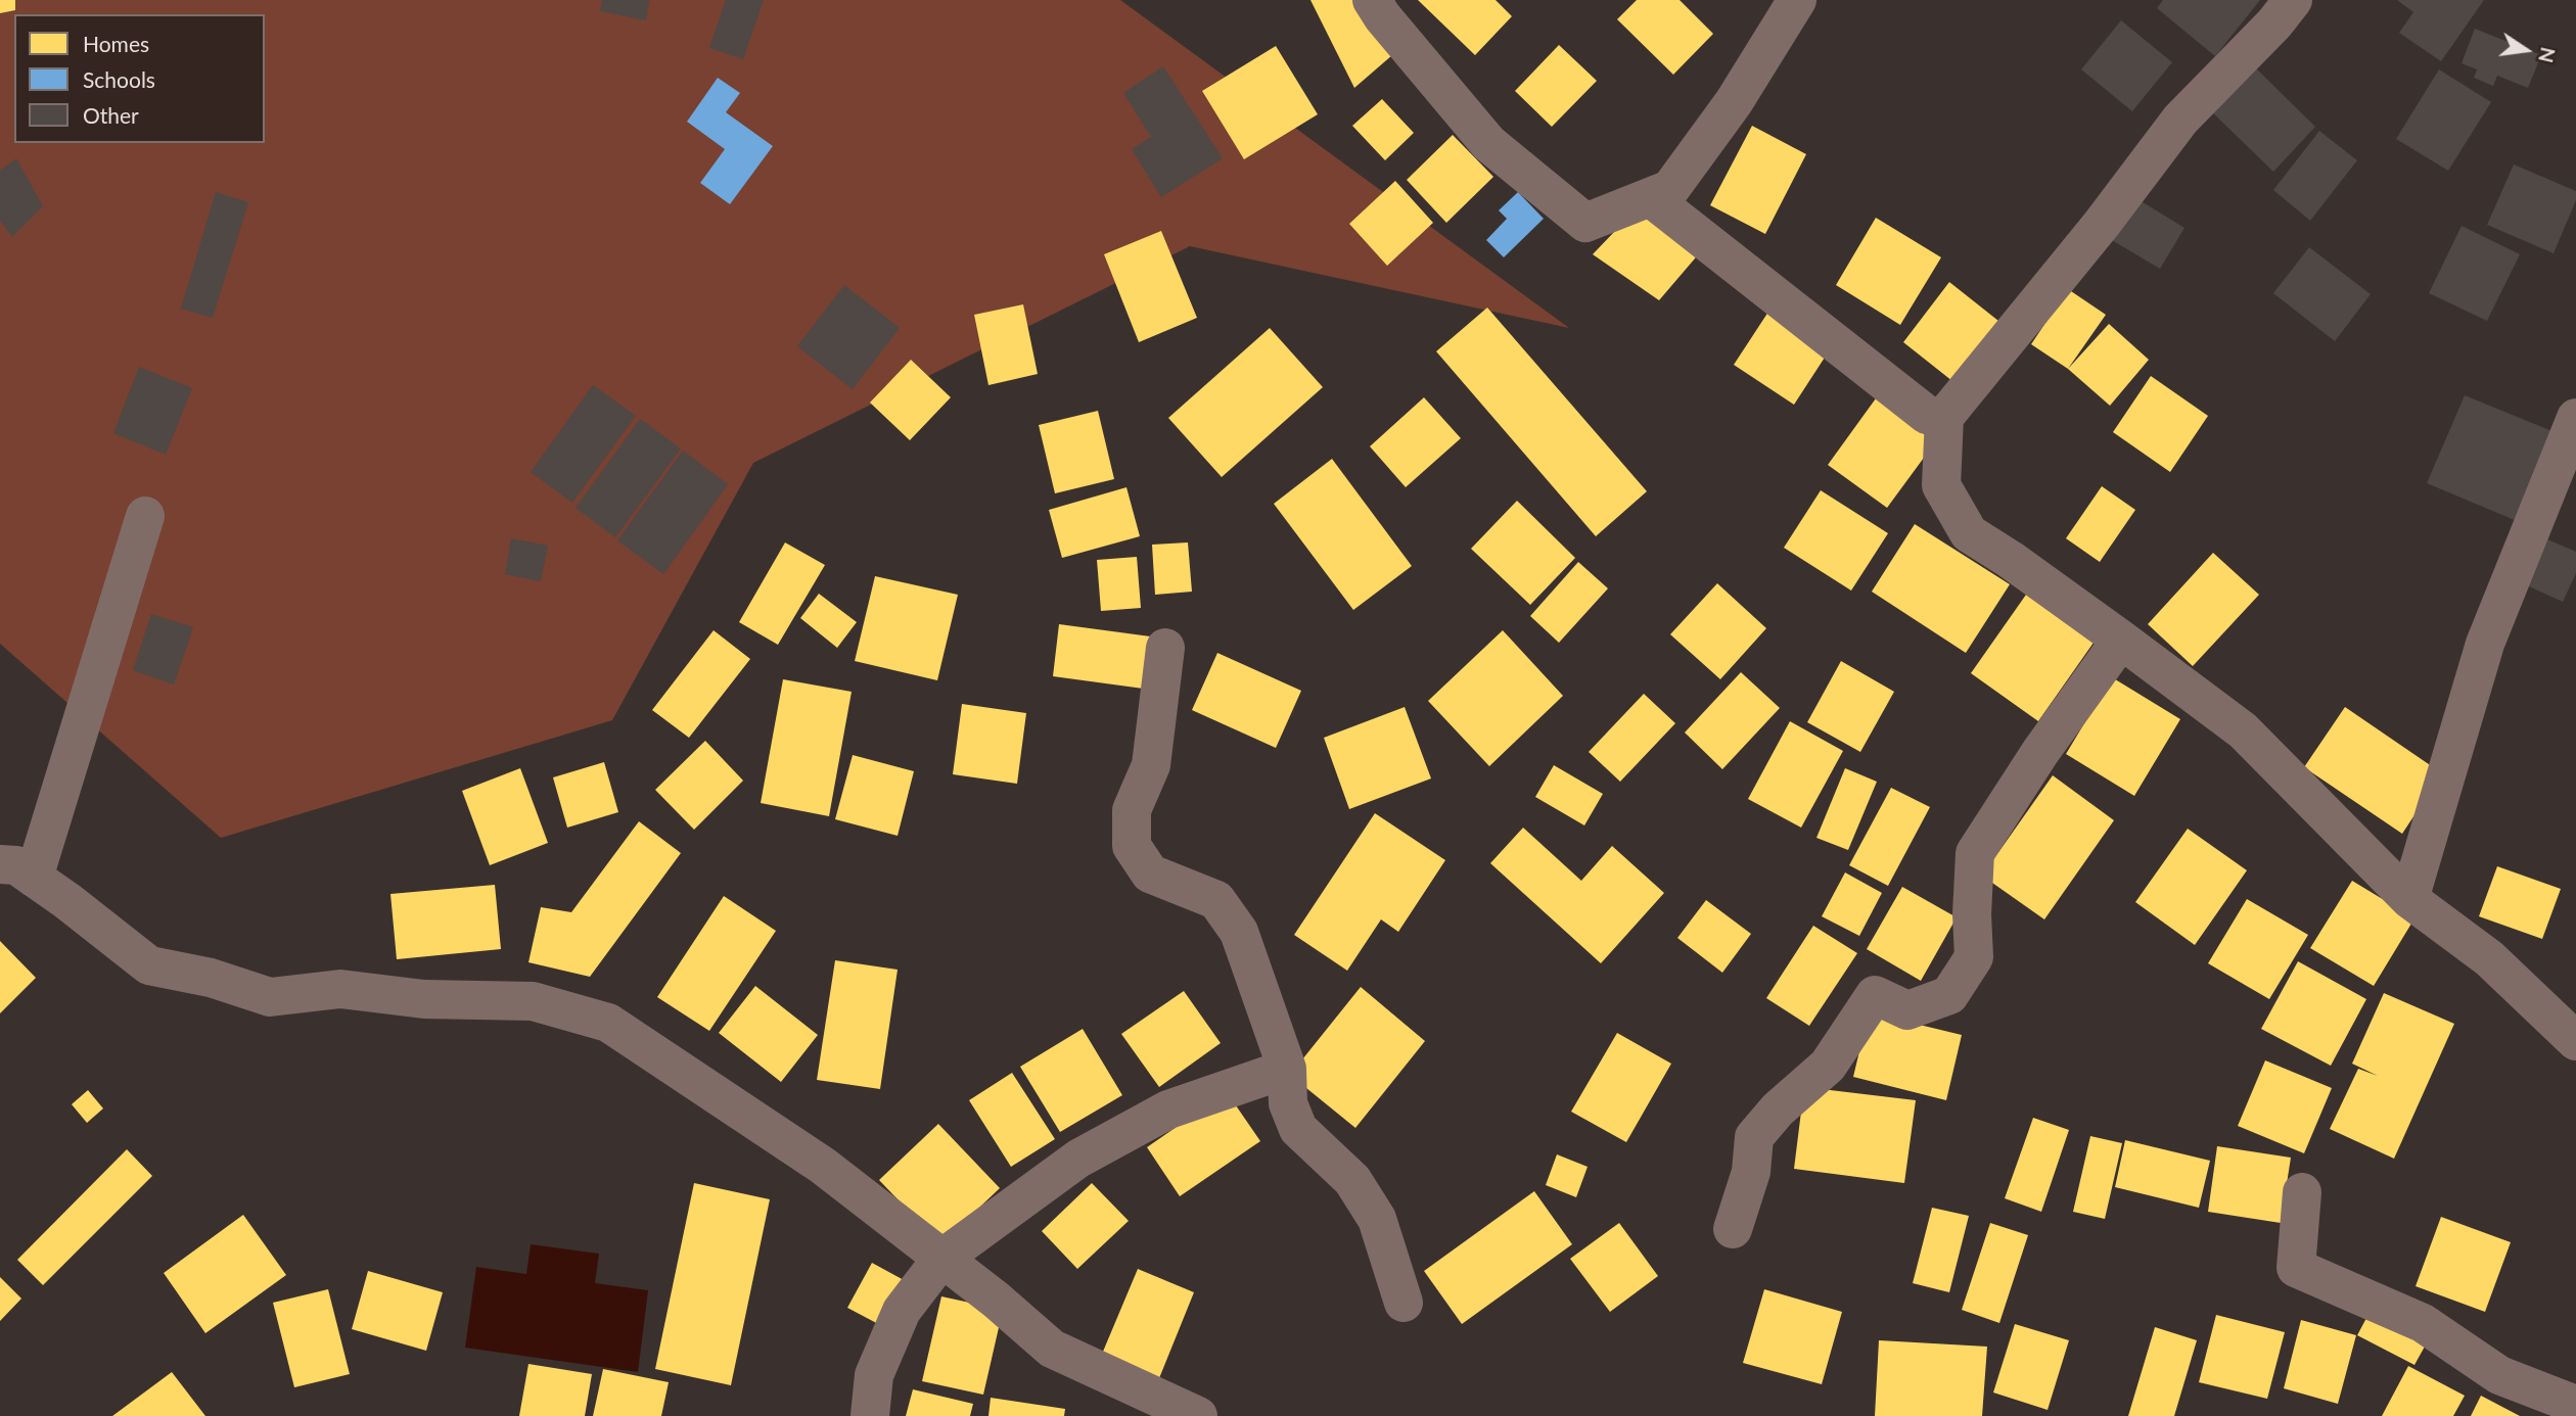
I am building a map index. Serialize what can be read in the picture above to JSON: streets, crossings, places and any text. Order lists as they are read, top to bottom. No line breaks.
{"legend":["Homes","Schools","Other"],"north":"right"}
